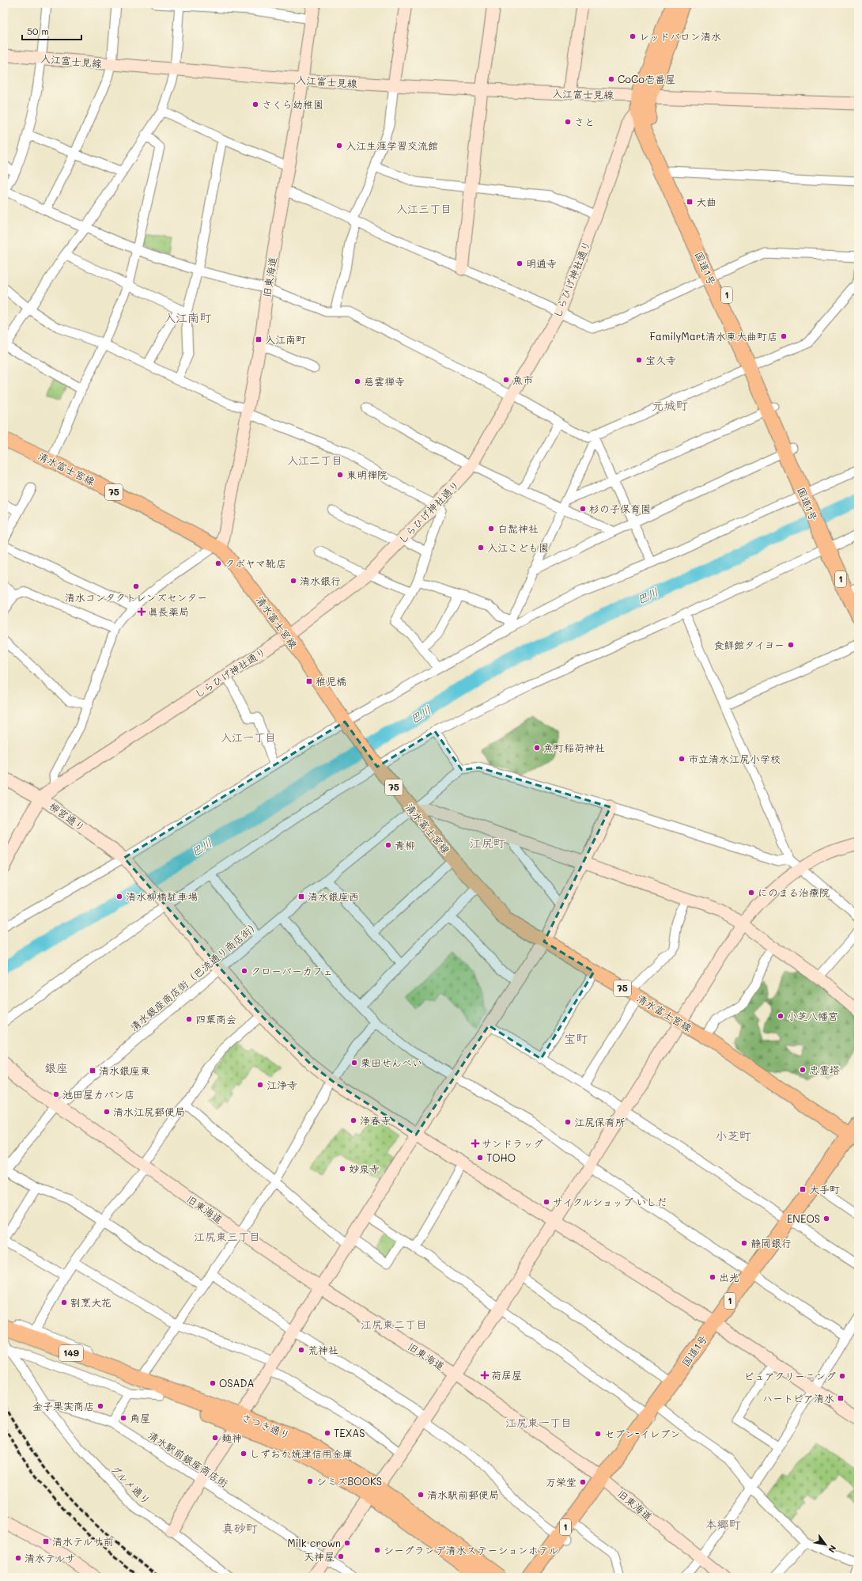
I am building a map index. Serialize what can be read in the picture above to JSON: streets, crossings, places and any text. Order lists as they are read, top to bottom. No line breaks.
{"streets":{"highway":["国道1号","1","149","さつき通り"],"main road":["清水富士宮線","75"],"street":["入江富士見線","旧東海道","しらひげ神社通り","柳宮通り","清水銀座商店街（巴流通り商店街）","清水駅前銀座商店街","グルメ通り"]},"crossings":[["入江富士見線","国道1号"],["入江富士見線","旧東海道"],["国道1号","旧東海道"],["国道1号","しらひげ神社通り"],["国道1号","清水富士宮線"],["国道1号","柳宮通り"],["旧東海道","清水富士宮線"],["旧東海道","清水銀座商店街（巴流通り商店街）"],["しらひげ神社通り","清水富士宮線"],["しらひげ神社通り","柳宮通り"],["清水富士宮線","清水銀座商店街（巴流通り商店街）"],["柳宮通り","清水銀座商店街（巴流通り商店街）"],["清水駅前銀座商店街","グルメ通り"]],"districts":["入江三丁目","入江南町","元城町","入江二丁目","入江一丁目","江尻町","宝町","銀座","小芝町","江尻東三丁目","江尻東二丁目","江尻東一丁目","本郷町","真砂町"],"water":["巴川"],"places":{"other":["レッドバロン清水","CoCo壱番屋","さくら幼稚園","さと","入江生涯学習交流館","明通寺","FamilyMart清水東大曲町店","宝久寺","魚市","慈雲禅寺","東明禅院","杉の子保育園","白髭神社","入江こども園","クボヤマ靴店","清水銀行","清水コンタクトレンズセンター","食鮮館タイヨー","魚町稲荷神社","市立清水江尻小学校","青柳","にのまる治療院","清水柳橋駐車場","クローバーカフェ","小芝八幡宮","四葉商会","栗田せんべい","忠霊塔","江浄寺","池田屋カバン店","清水江尻郵便局","浄春寺","江尻保育所","TOHO","妙泉寺","サイクルショップ いしだ","ENEOS","静岡銀行","出光","割烹大花","荒神社","ピュアクリーニング","OSADA","金子果実商店","角屋","TEXAS","セブン-イレブン","麺神","しずおか焼津信用金庫","シミズBOOKS","万栄堂","清水駅前郵便局","Milk crown","シーグランデ清水ステーションホテル","天神屋","清水テルサ"],"transit":["大曲","入江南町","稚児橋","清水銀座西","清水銀座東","大手町","ハートピア清水","清水テルサ前"],"health":["眞長薬局","サンドラッグ","荷居屋"]},"scale_bar":"50 m","north":"bottom right"}
